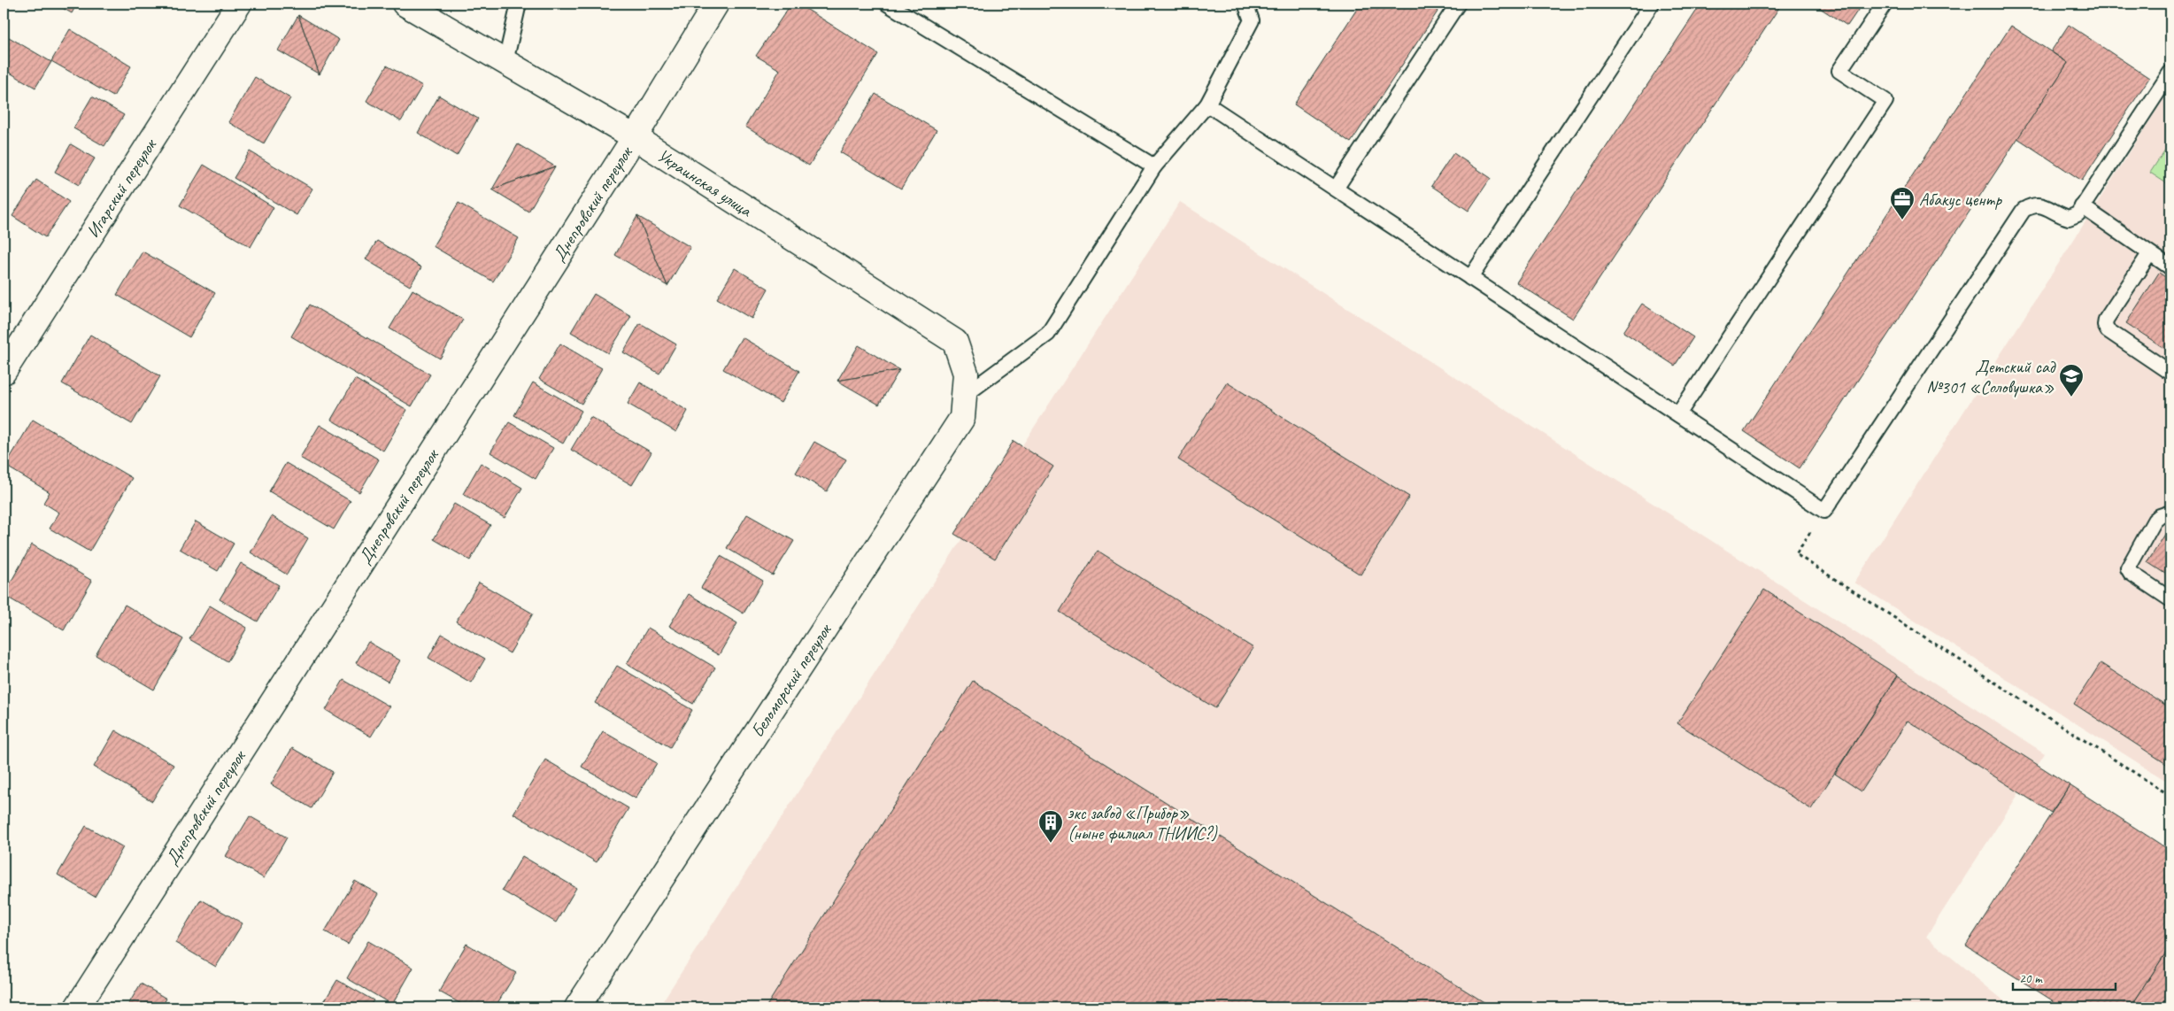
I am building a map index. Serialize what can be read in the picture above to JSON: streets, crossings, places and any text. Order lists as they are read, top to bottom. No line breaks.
{"streets":{"street":["Украинская улица","Игарский переулок","Днепровский переулок","Беломорский переулок"]},"crossings":[["Украинская улица","Днепровский переулок"],["Украинская улица","Беломорский переулок"]],"places":{"office":["Абакус центр"],"school or university":["Детский сад №301 «Соловушка»"],"building":["экс завод «Прибор» (ныне филиал ТНИИС?)"]},"scale_bar":"20 m"}
